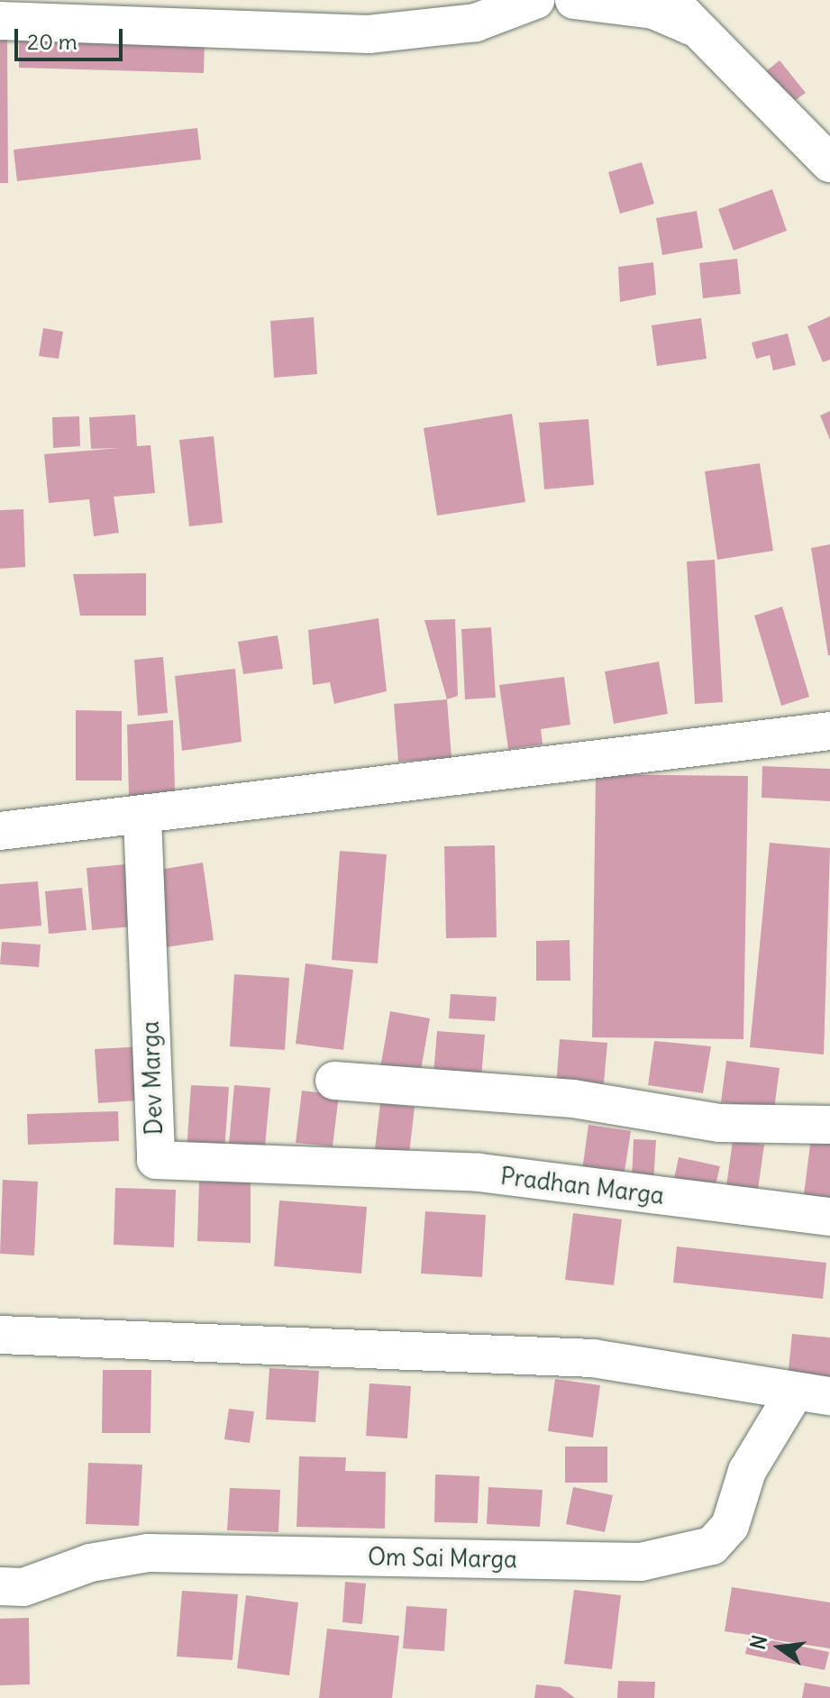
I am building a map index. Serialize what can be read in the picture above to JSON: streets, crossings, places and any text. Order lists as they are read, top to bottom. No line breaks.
{"streets":{"street":["Dev Marga","Pradhan Marga","Om Sai Marga"]},"crossings":[["Dev Marga","Pradhan Marga"]],"scale_bar":"20 m","north":"left"}
